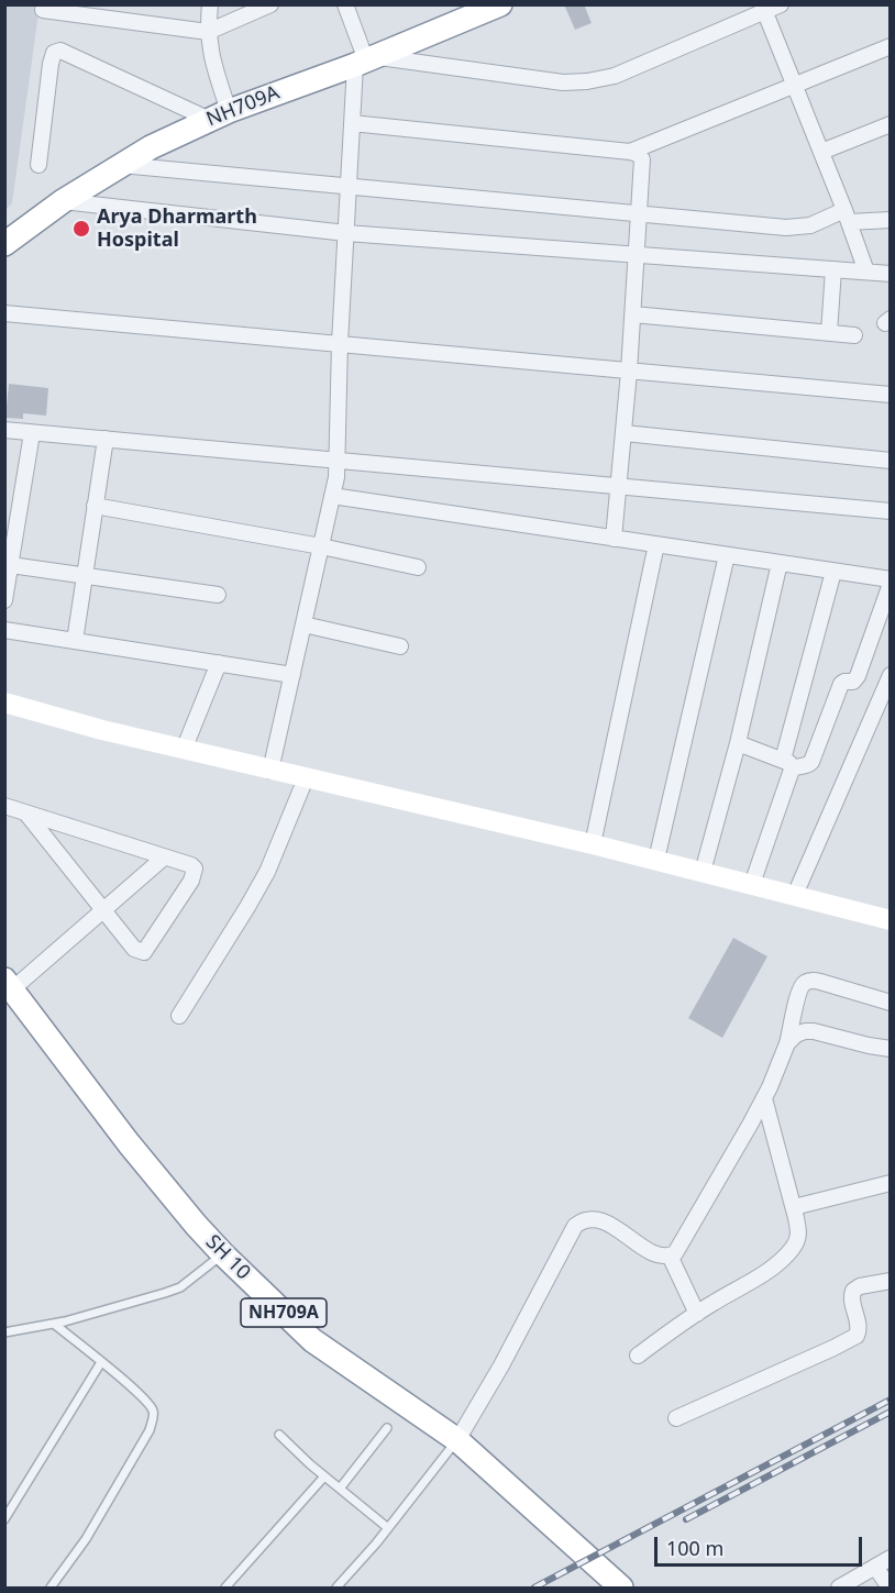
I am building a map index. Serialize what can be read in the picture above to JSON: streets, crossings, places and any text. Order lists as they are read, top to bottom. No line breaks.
{"streets":{"highway":["NH709A","SH 10"]},"places":["Arya Dharmarth Hospital"],"scale_bar":"100 m"}
